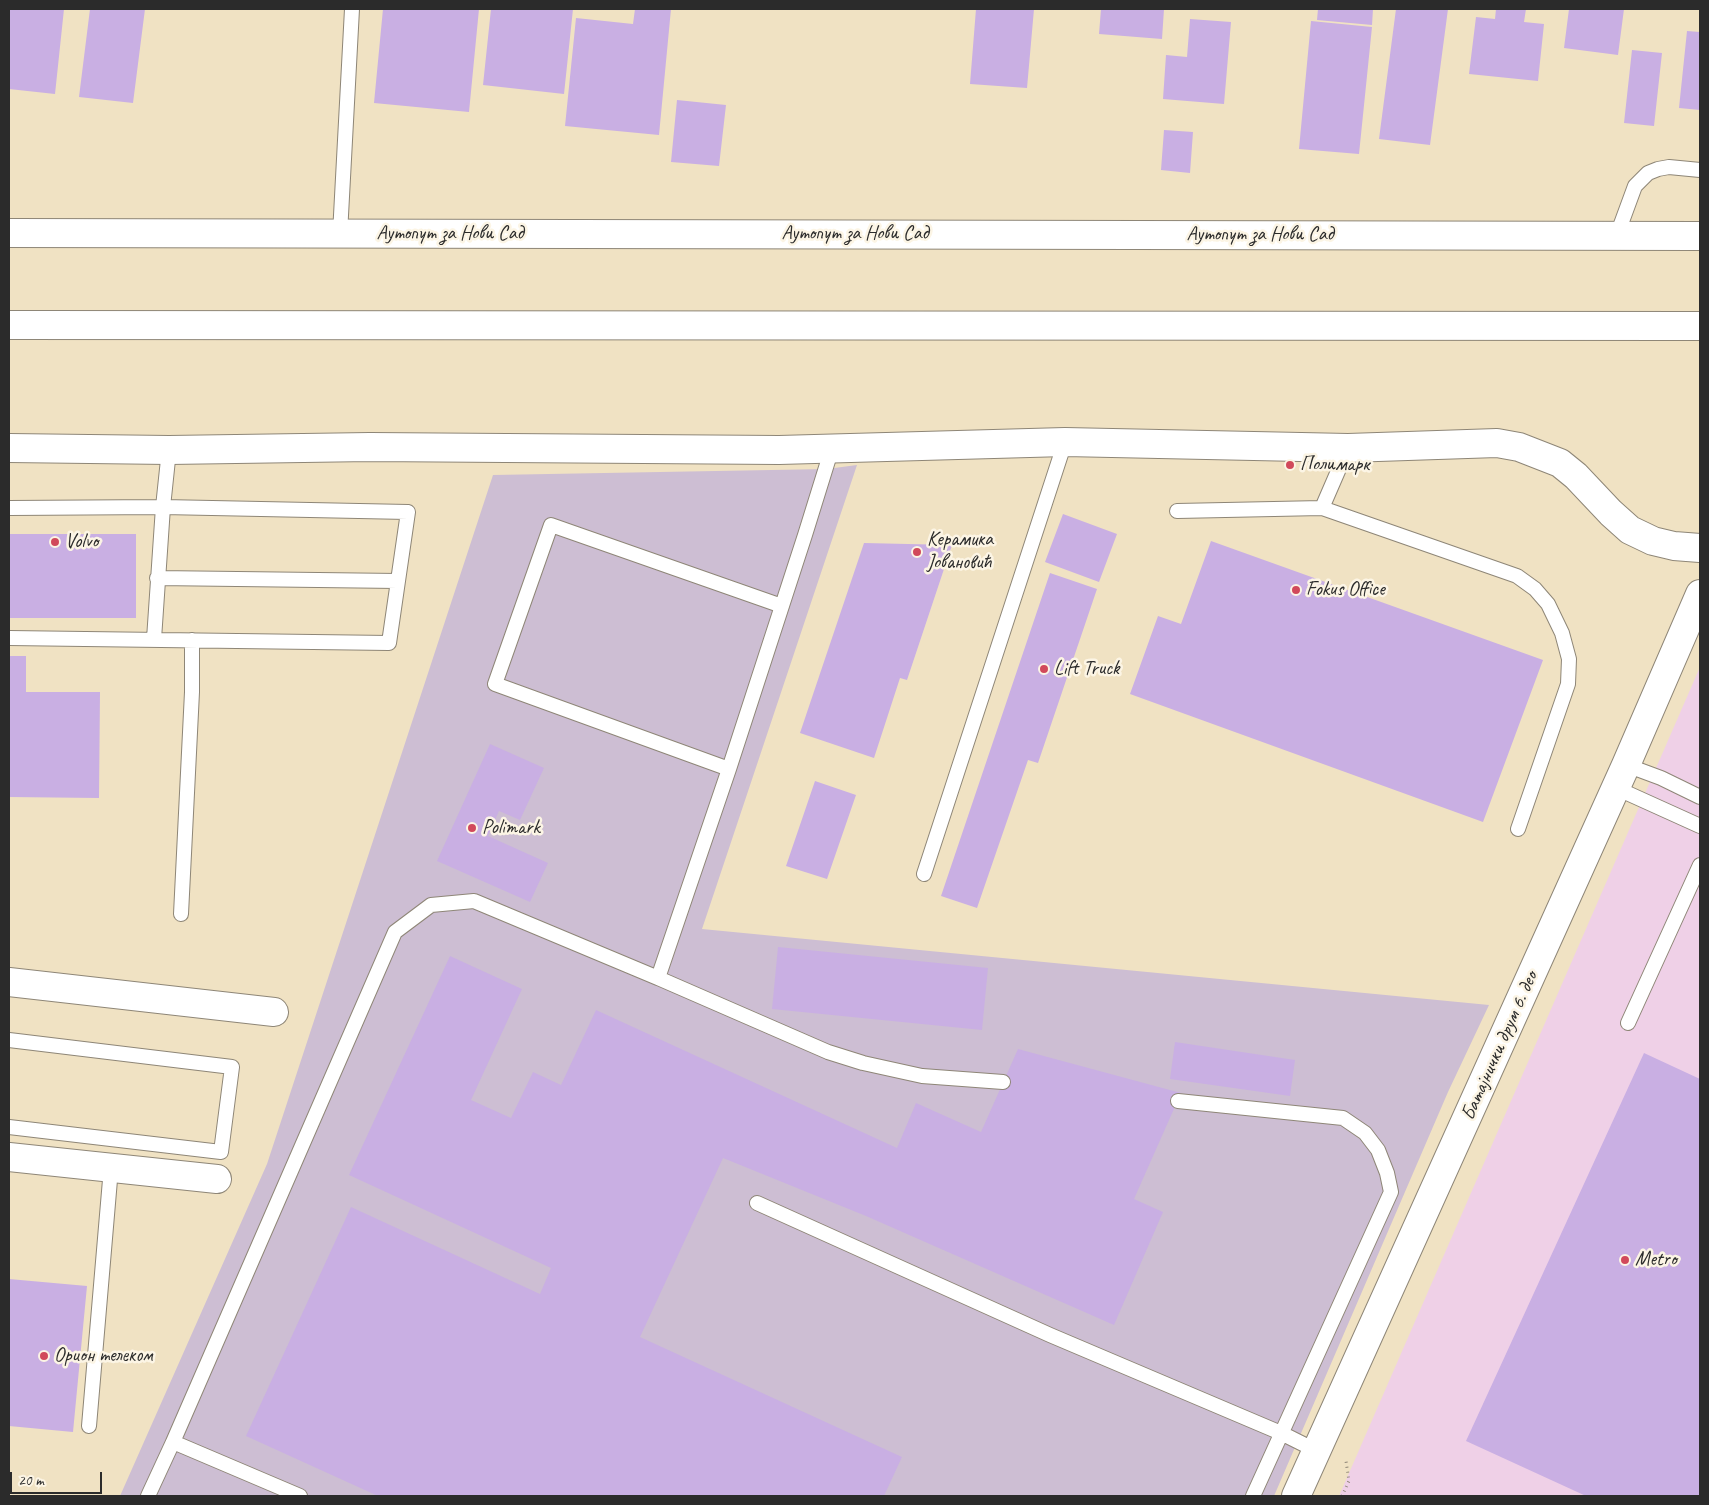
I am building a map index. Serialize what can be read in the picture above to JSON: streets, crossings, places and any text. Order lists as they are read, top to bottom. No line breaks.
{"streets":{"main road":["Аутопут за Нови Сад","Батајнички друм 6. део"]},"places":["Полимарк","Volvo","Керамика Јовановић","Fokus Office","Lift Truck","Polimark","Metro","Орион телеком"],"scale_bar":"20 m"}
